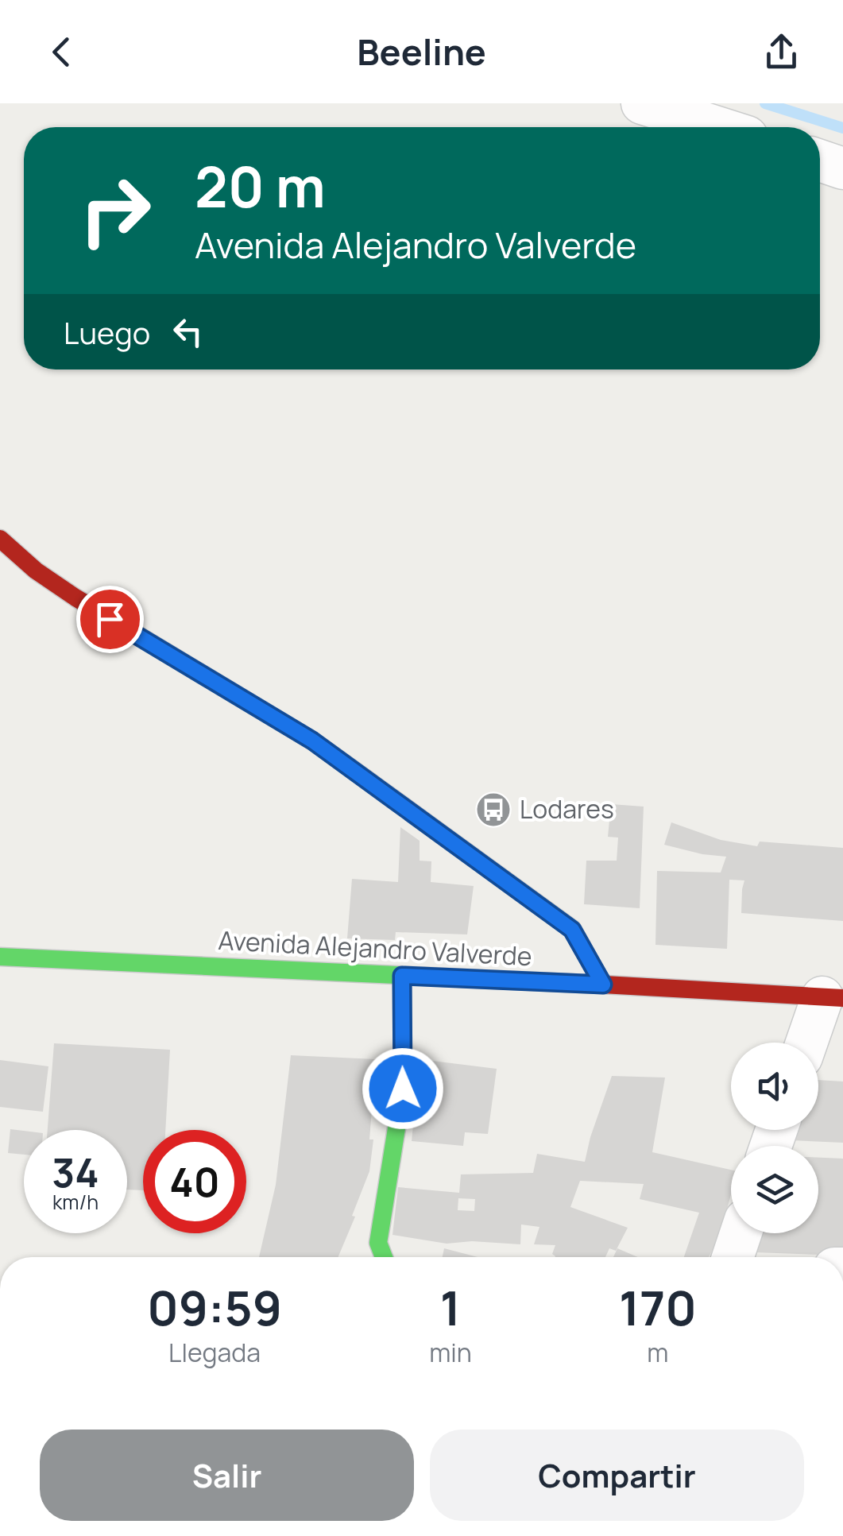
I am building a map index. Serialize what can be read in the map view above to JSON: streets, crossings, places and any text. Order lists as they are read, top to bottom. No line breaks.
{"streets":{"main road":["Avenida Alejandro Valverde"]},"places":{"bus stop":["Lodares"]},"page":{"header":"Beeline","turn":["20 m","Avenida Alejandro Valverde"],"then":"Luego","speed":"34 km/h","limit":"40","eta":["09:59","Llegada","1","min","170","m"],"buttons":["Salir","Compartir"]}}
